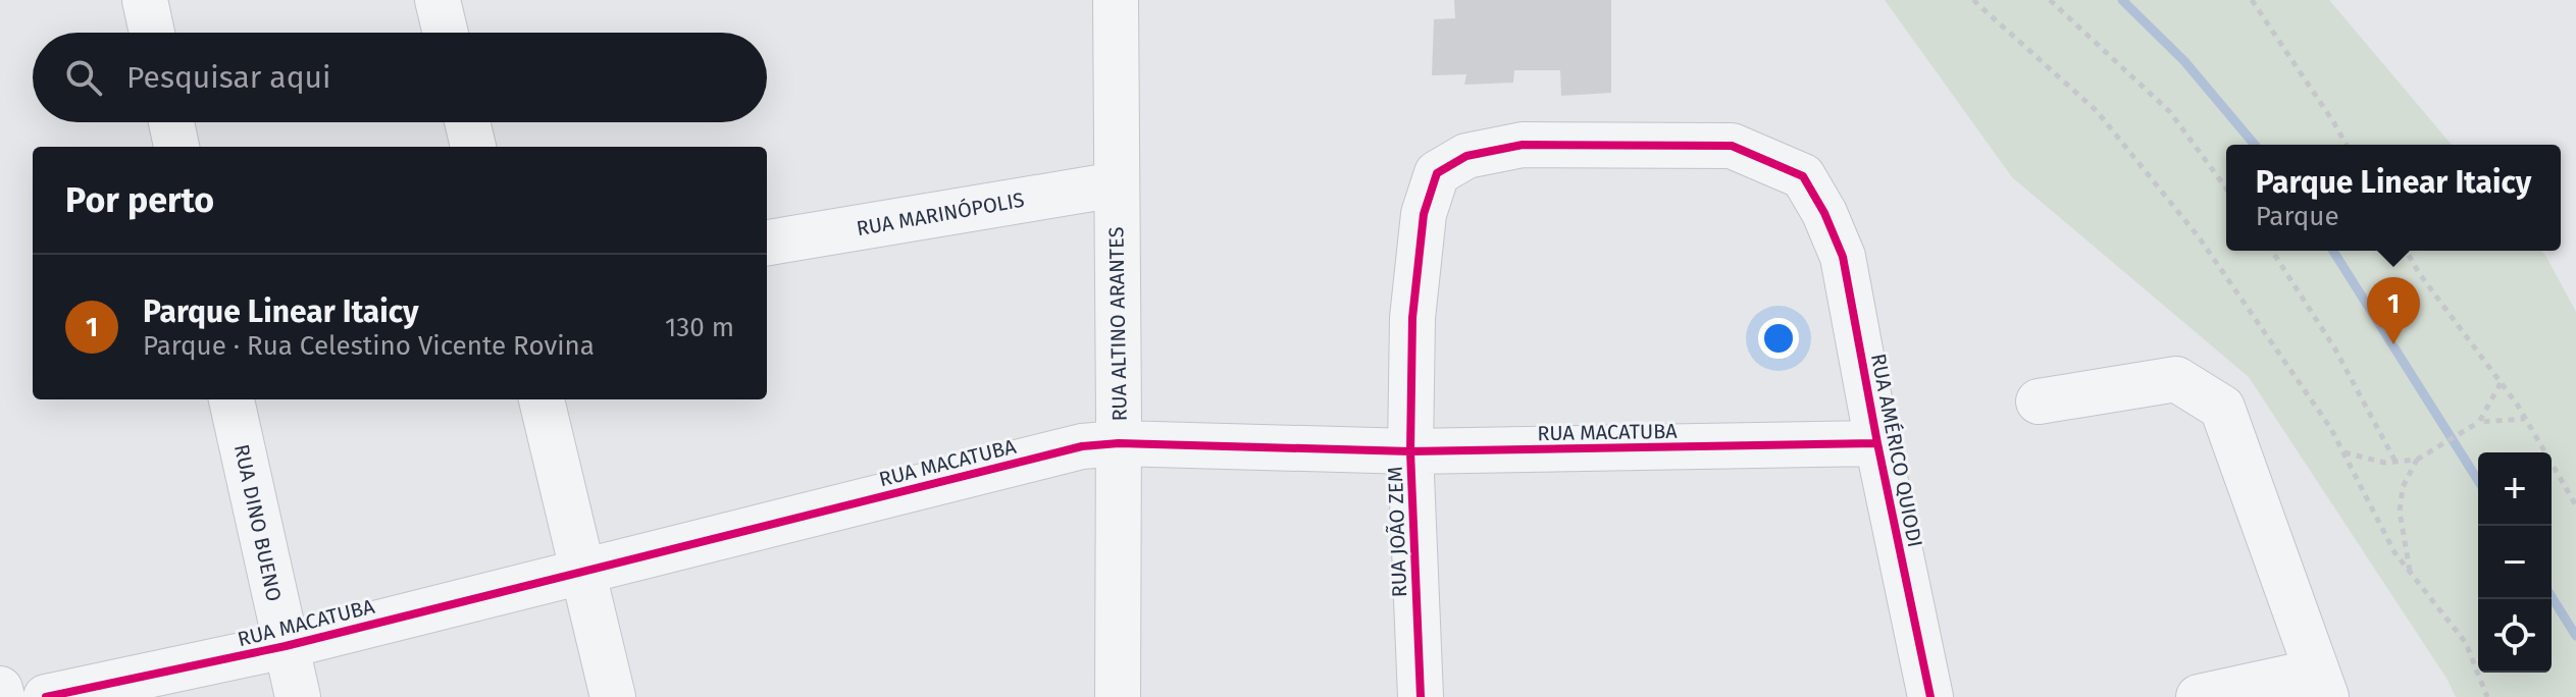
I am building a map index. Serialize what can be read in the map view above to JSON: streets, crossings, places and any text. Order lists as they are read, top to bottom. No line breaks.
{"streets":{"street":["RUA MARINÓPOLIS","RUA ALTINO ARANTES","RUA MACATUBA","RUA AMÉRICO QUIODI","RUA DINO BUENO","RUA JOÃO ZEM"]},"crossings":[["RUA MARINÓPOLIS","RUA ALTINO ARANTES"],["RUA ALTINO ARANTES","RUA MACATUBA"],["RUA MACATUBA","RUA AMÉRICO QUIODI"],["RUA MACATUBA","RUA DINO BUENO"],["RUA MACATUBA","RUA JOÃO ZEM"],["RUA AMÉRICO QUIODI","RUA JOÃO ZEM"]],"page":{"search":"Pesquisar aqui","popup":["Parque Linear Itaicy","Parque"],"heading":"Por perto","list":[{"mark":"1","name":"Parque Linear Itaicy","note":"Parque · Rua Celestino Vicente Rovina","value":"130 m"}],"pins":"1","map_buttons":["+","−"]}}
